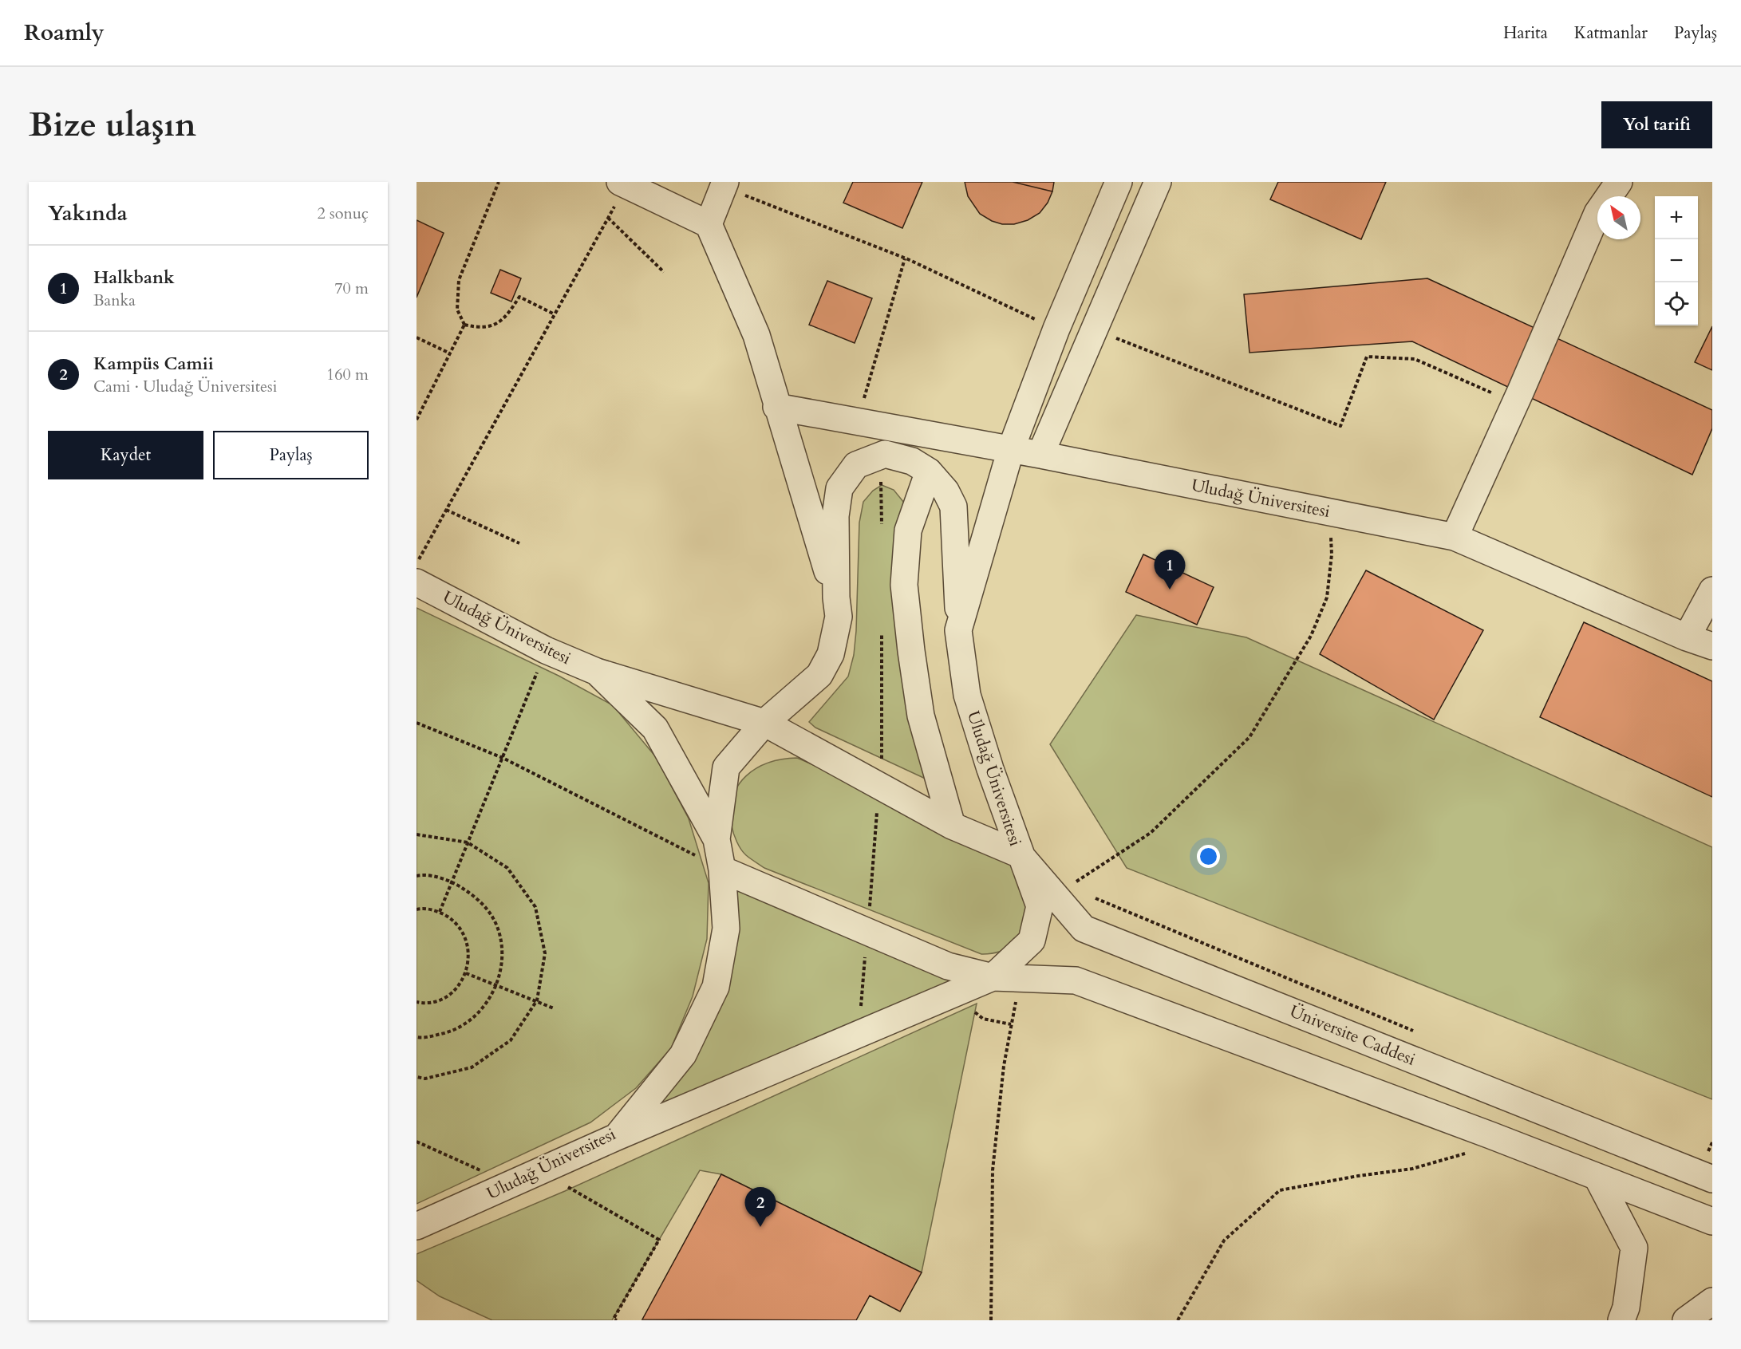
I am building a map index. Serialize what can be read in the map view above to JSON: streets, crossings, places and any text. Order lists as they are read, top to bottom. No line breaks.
{"streets":{"street":["Uludağ Üniversitesi","Üniversite Caddesi"]},"crossings":[["Uludağ Üniversitesi","Üniversite Caddesi"]],"north":"top left","page":{"header":"Roamly","nav":["Harita","Katmanlar","Paylaş"],"buttons":["Yol tarifi",["Kaydet","Paylaş"]],"title":"Bize ulaşın","heading":["Yakında","2 sonuç"],"map_buttons":["+","−"],"list":[{"mark":"1","name":"Halkbank","note":"Banka","value":"70 m"},{"mark":"2","name":"Kampüs Camii","note":"Cami · Uludağ Üniversitesi","value":"160 m"}],"pins":["1","2"]}}
